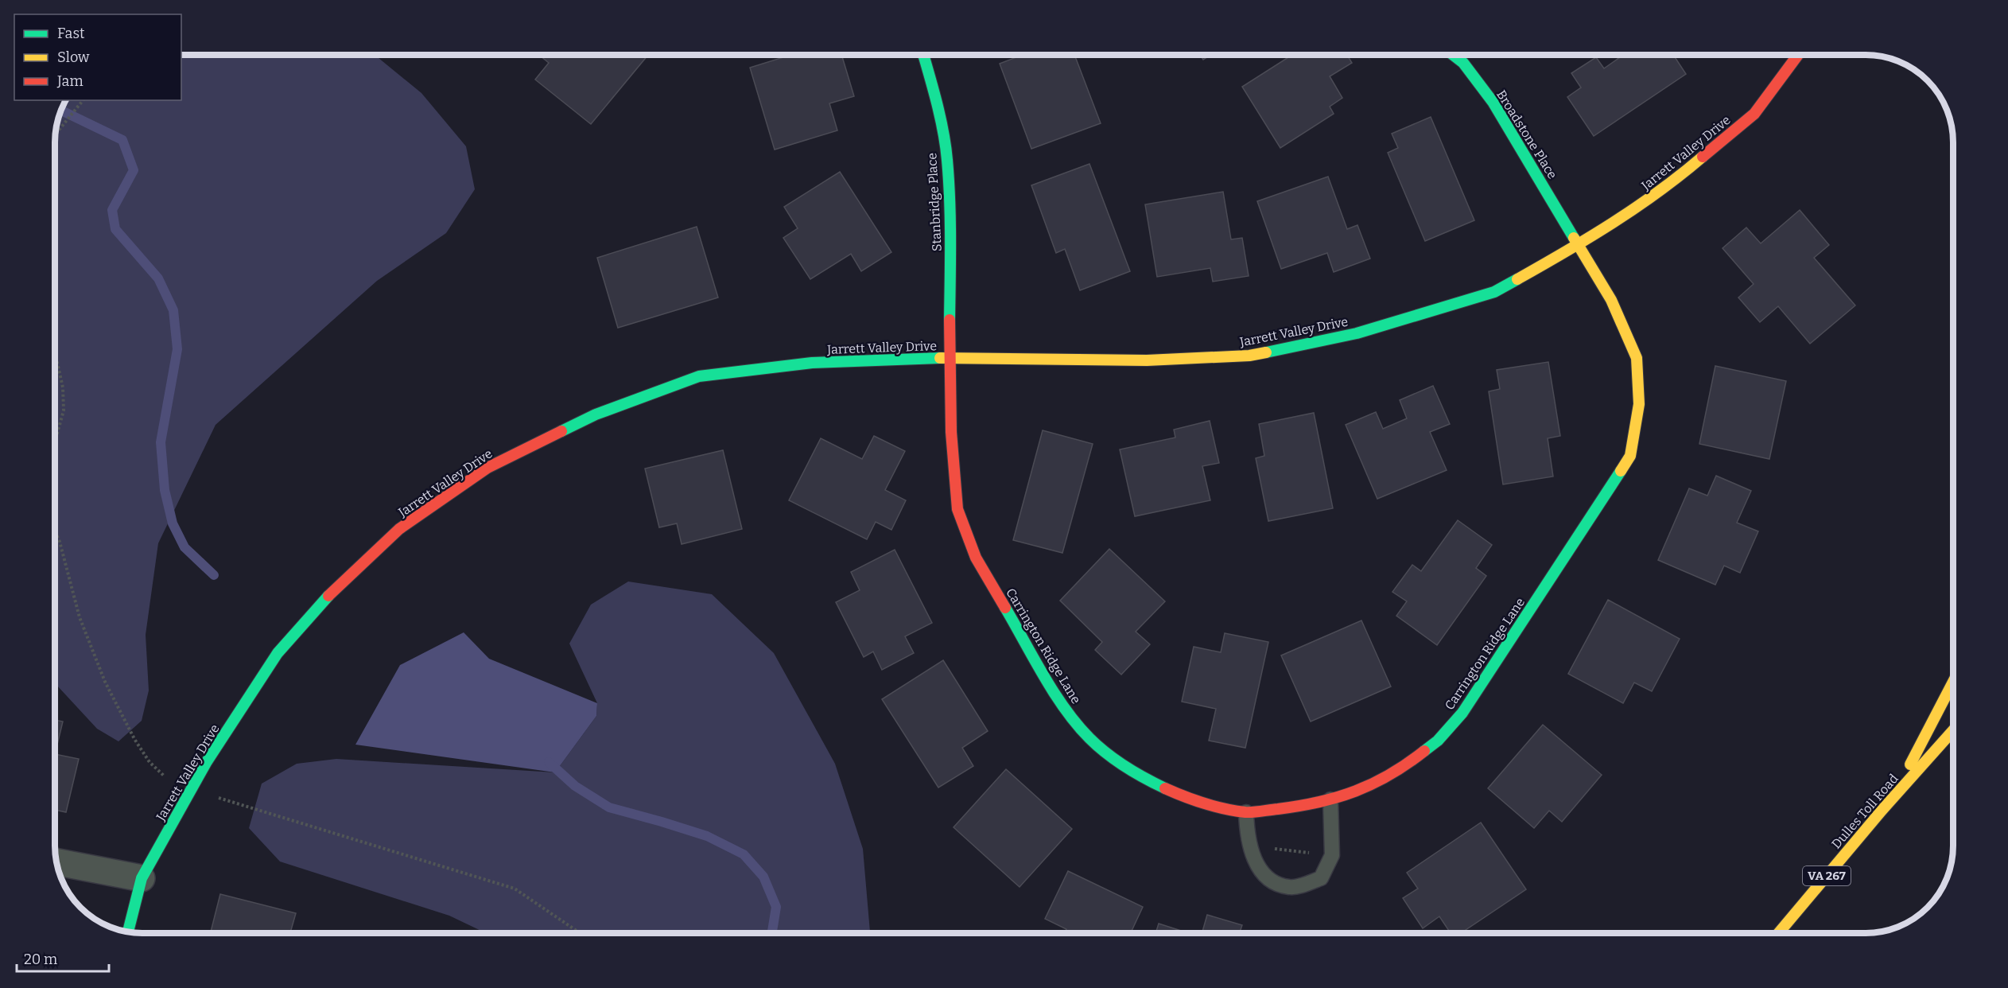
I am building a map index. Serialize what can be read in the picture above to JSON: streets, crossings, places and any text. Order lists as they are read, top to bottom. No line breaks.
{"streets":{"main road":["Broadstone Place","Jarrett Valley Drive","Stanbridge Place","Carrington Ridge Lane","Dulles Toll Road","VA 267"]},"crossings":[["Broadstone Place","Jarrett Valley Drive"],["Broadstone Place","Carrington Ridge Lane"],["Jarrett Valley Drive","Stanbridge Place"],["Jarrett Valley Drive","Carrington Ridge Lane"],["Stanbridge Place","Carrington Ridge Lane"]],"legend":["Fast","Slow","Jam"],"scale_bar":"20 m"}
